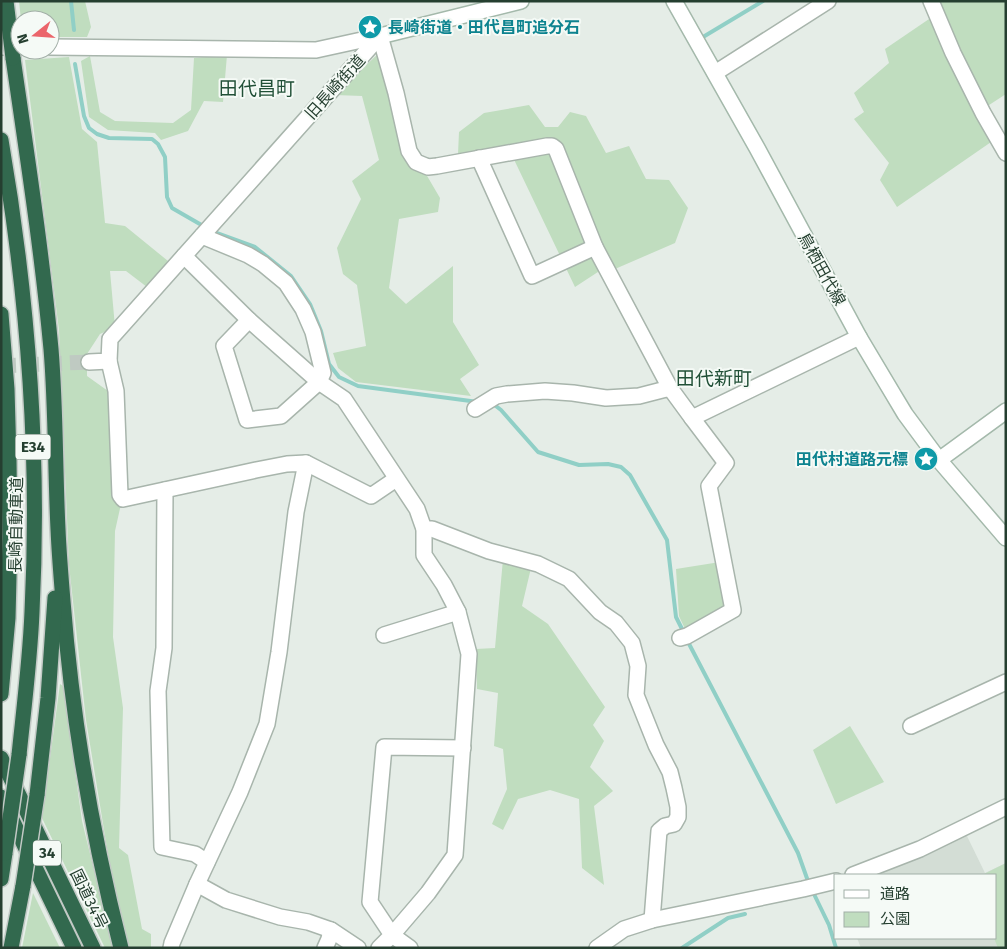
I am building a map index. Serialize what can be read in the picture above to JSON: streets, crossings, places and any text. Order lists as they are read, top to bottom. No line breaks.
{"streets":{"highway":["E34","長崎自動車道","34","国道34号"],"street":["旧長崎街道","鳥栖田代線"]},"districts":["田代昌町","田代新町"],"places":{"place":["長崎街道・田代昌町追分石","田代村道路元標"]},"legend":["道路","公園"],"north":"left"}
